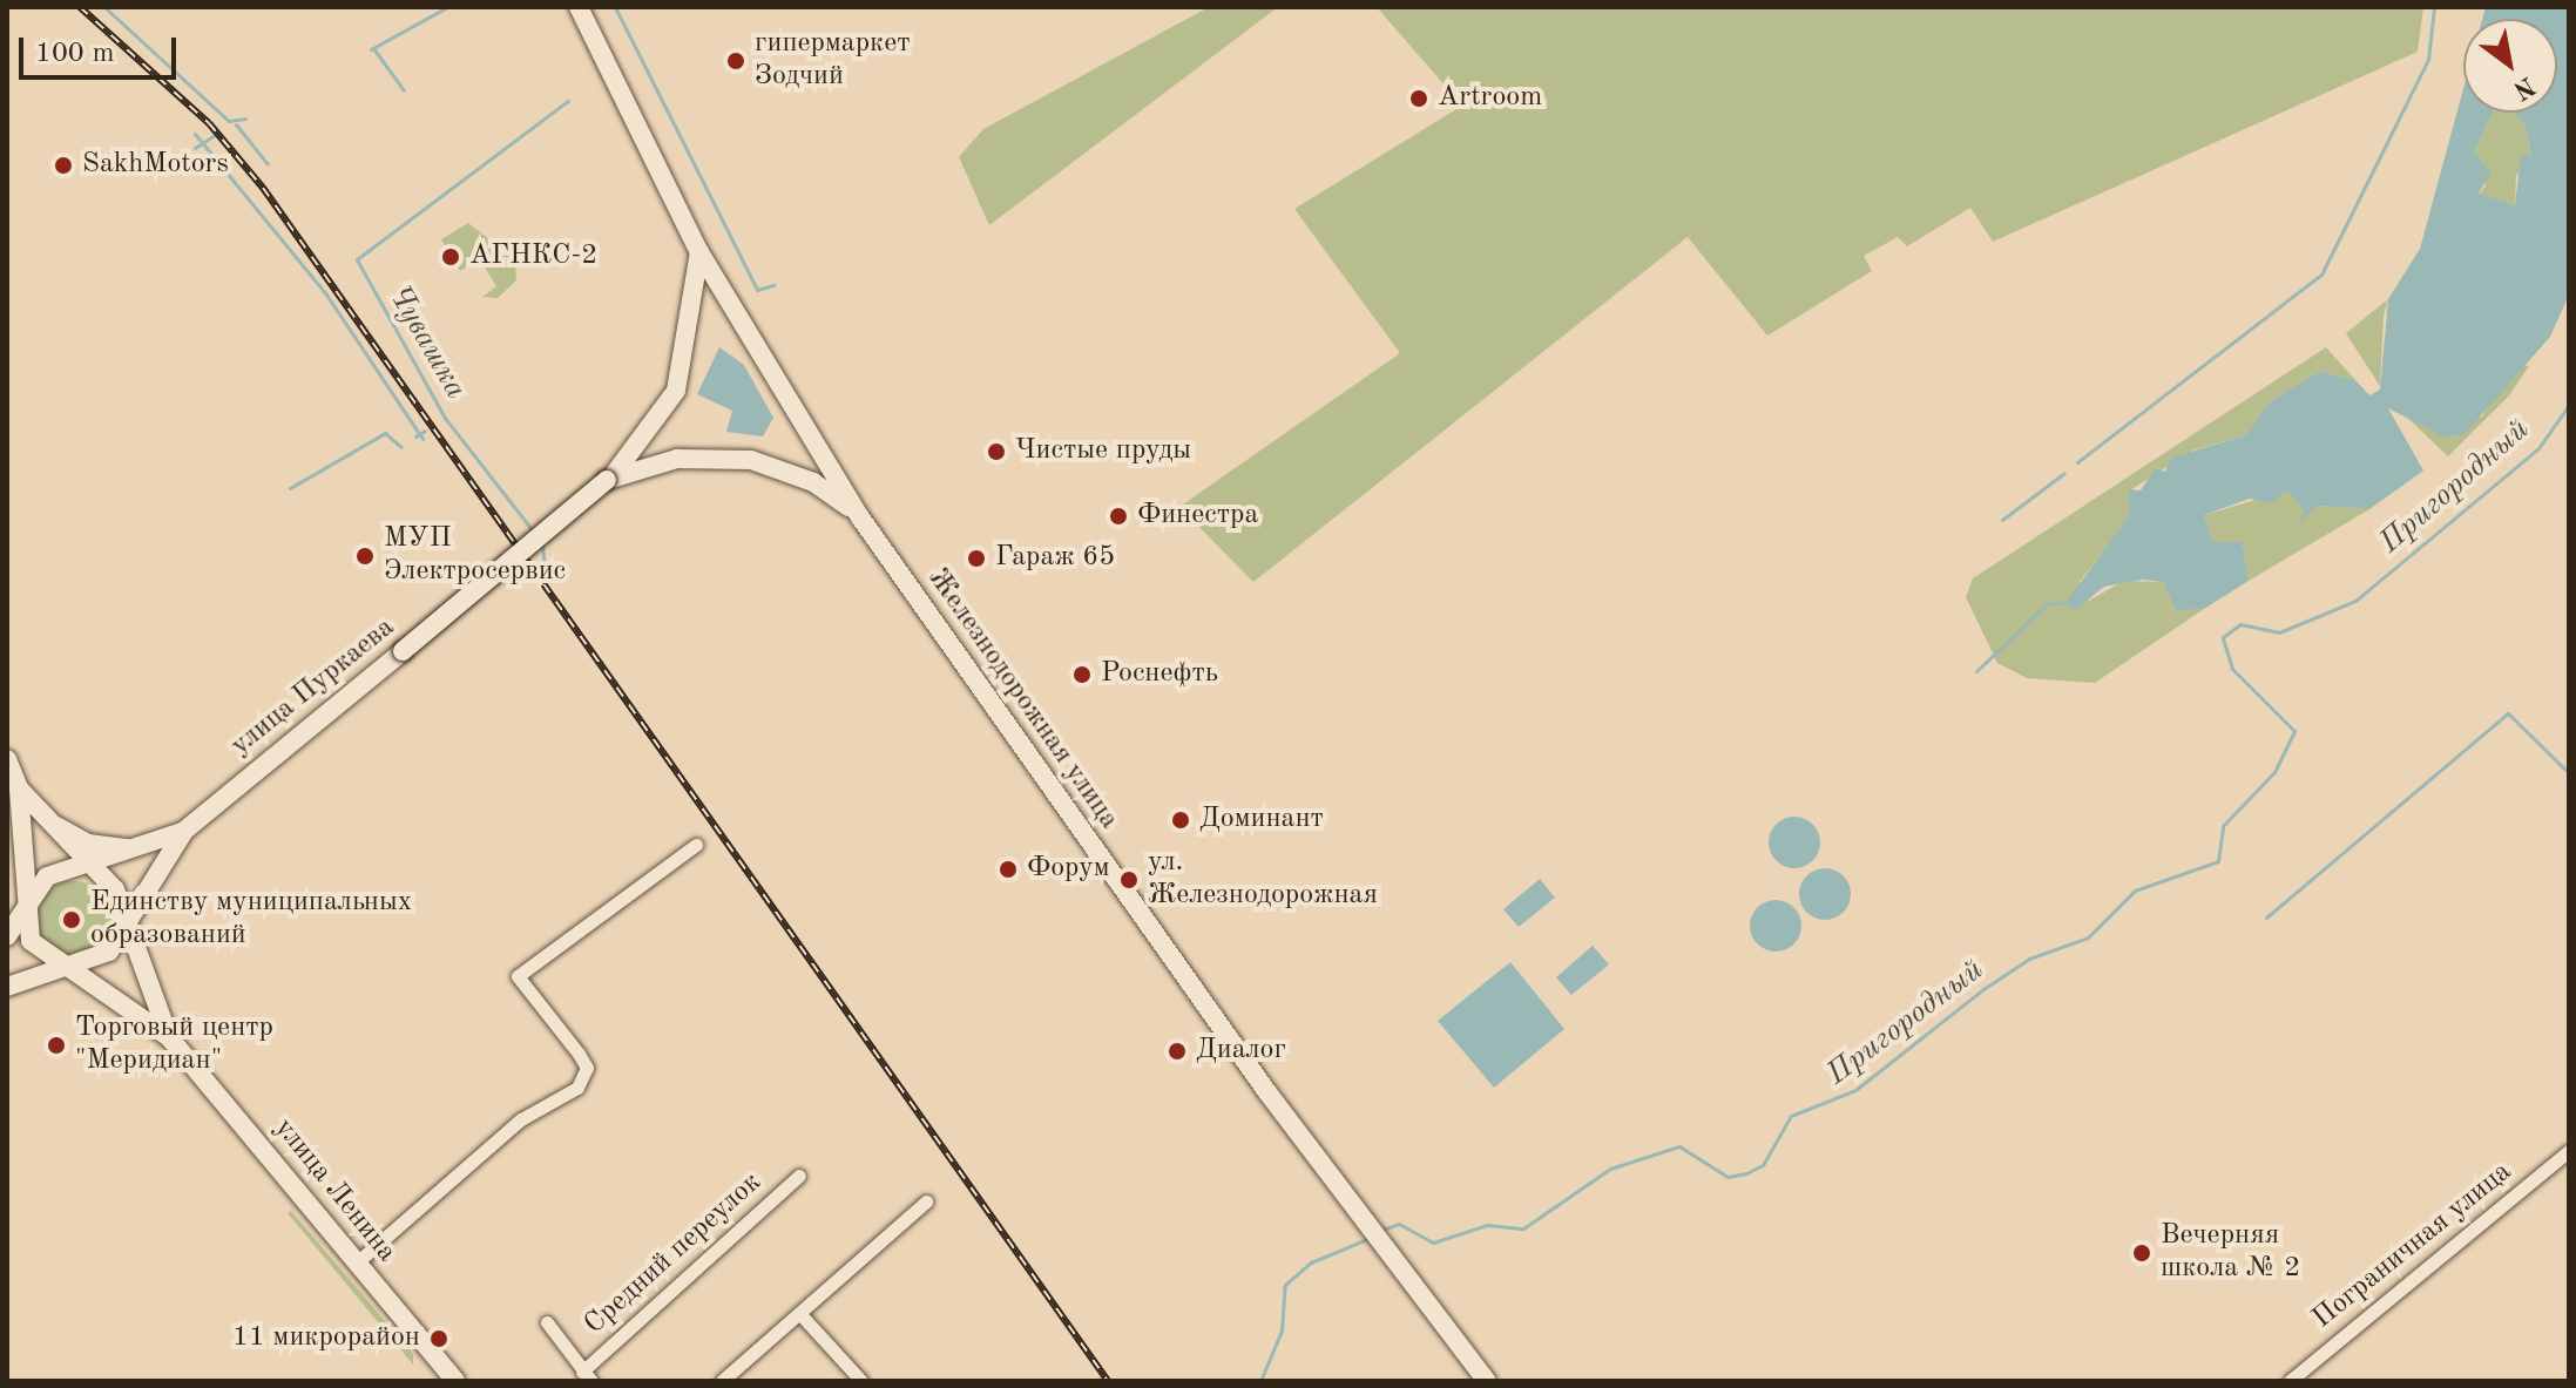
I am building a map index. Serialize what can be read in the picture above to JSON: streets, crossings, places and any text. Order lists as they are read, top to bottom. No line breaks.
{"streets":{"main road":["улица Пуркаева","Железнодорожная улица","улица Ленина"],"street":["Пограничная улица","Средний переулок"]},"water":["Чувашка","Пригородный"],"places":["гипермаркет Зодчий","Artroom","SakhMotors","АГНКС-2","Чистые пруды","Финестра","МУП Электросервис","Гараж 65","Роснефть","Доминант","Форум","ул. Железнодорожная","Единству муниципальных образований","Торговый центр \"Меридиан\"","Диалог","Вечерняя школа № 2","11 микрорайон"],"scale_bar":"100 m","north":"bottom right"}
